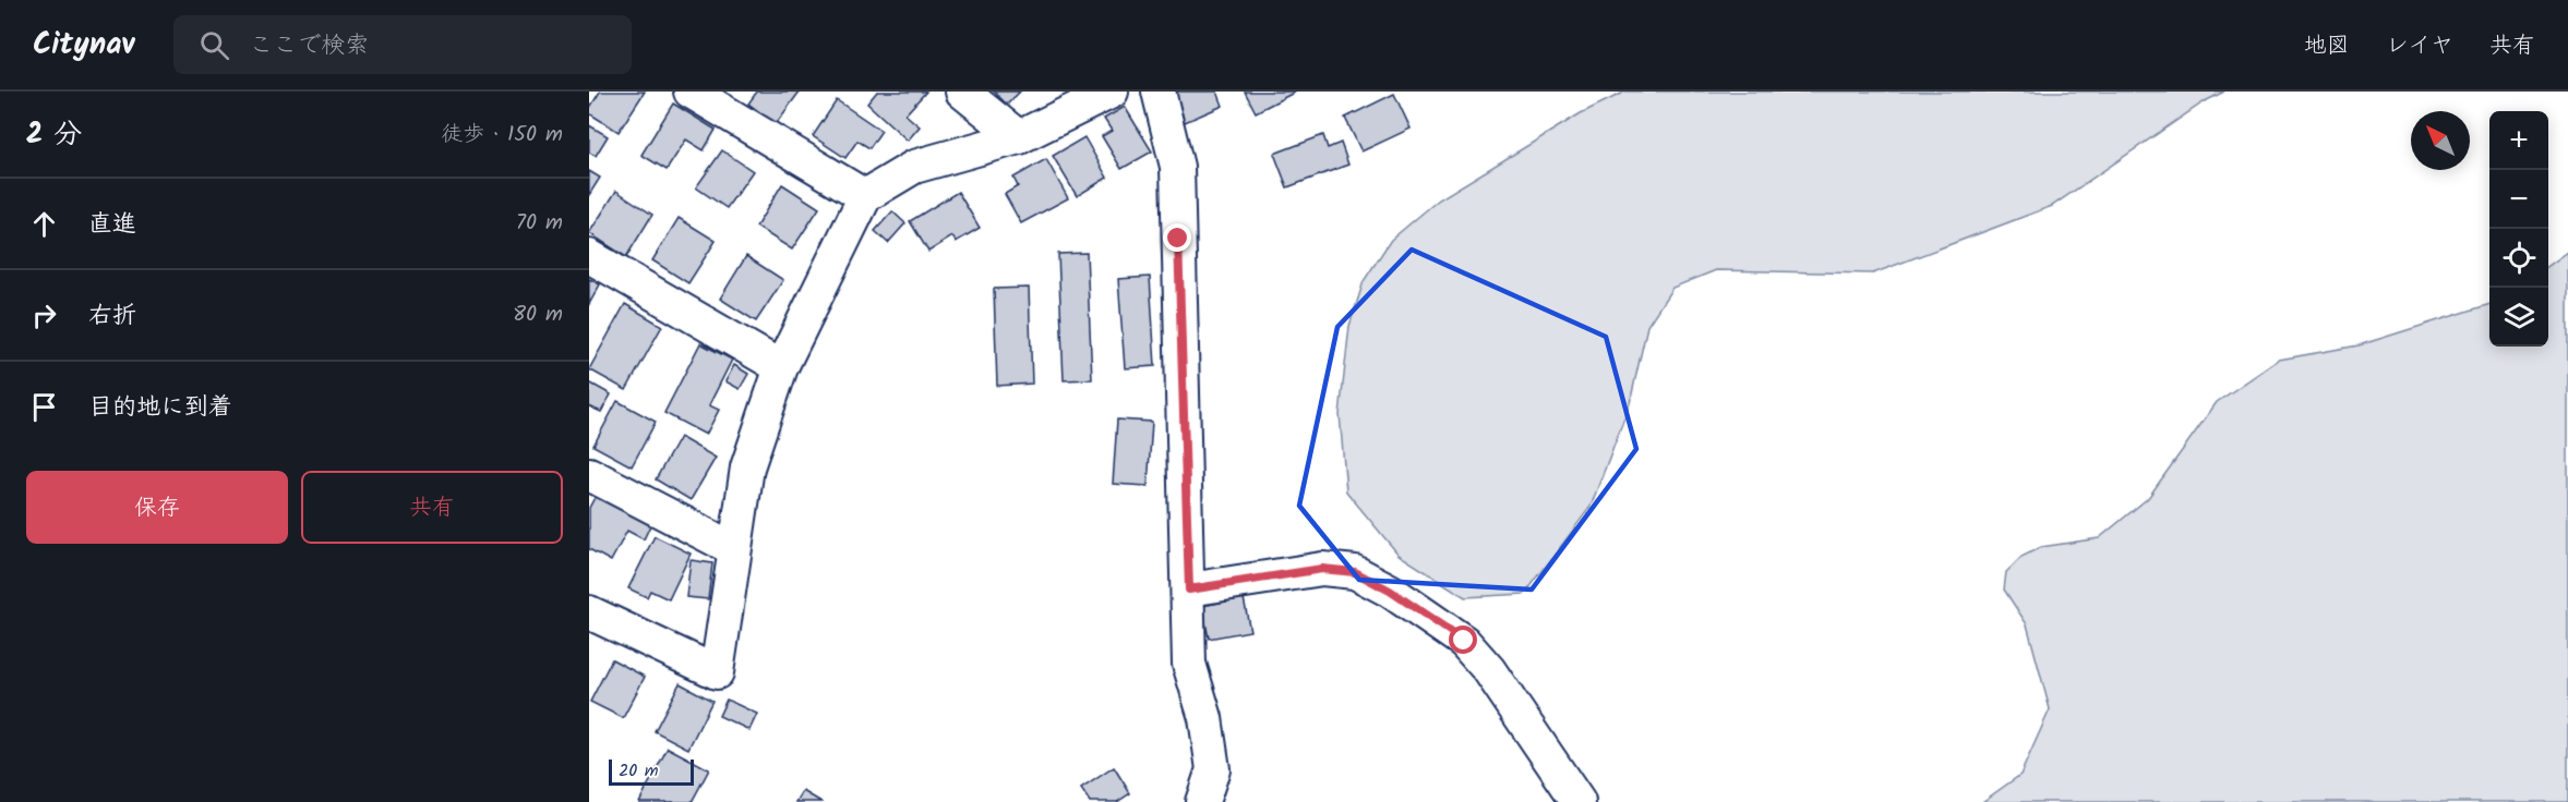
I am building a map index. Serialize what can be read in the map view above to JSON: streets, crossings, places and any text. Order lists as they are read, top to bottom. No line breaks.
{"scale_bar":"20 m","north":"top left","page":{"header":"Citynav","search":"ここで検索","nav":["地図","レイヤ","共有"],"heading":["2 分","徒歩 · 150 m"],"map_buttons":["+","−"],"list":[["直進","70 m"],["右折","80 m"],"目的地に到着"],"buttons":["保存","共有"],"scale":"20 m"}}
